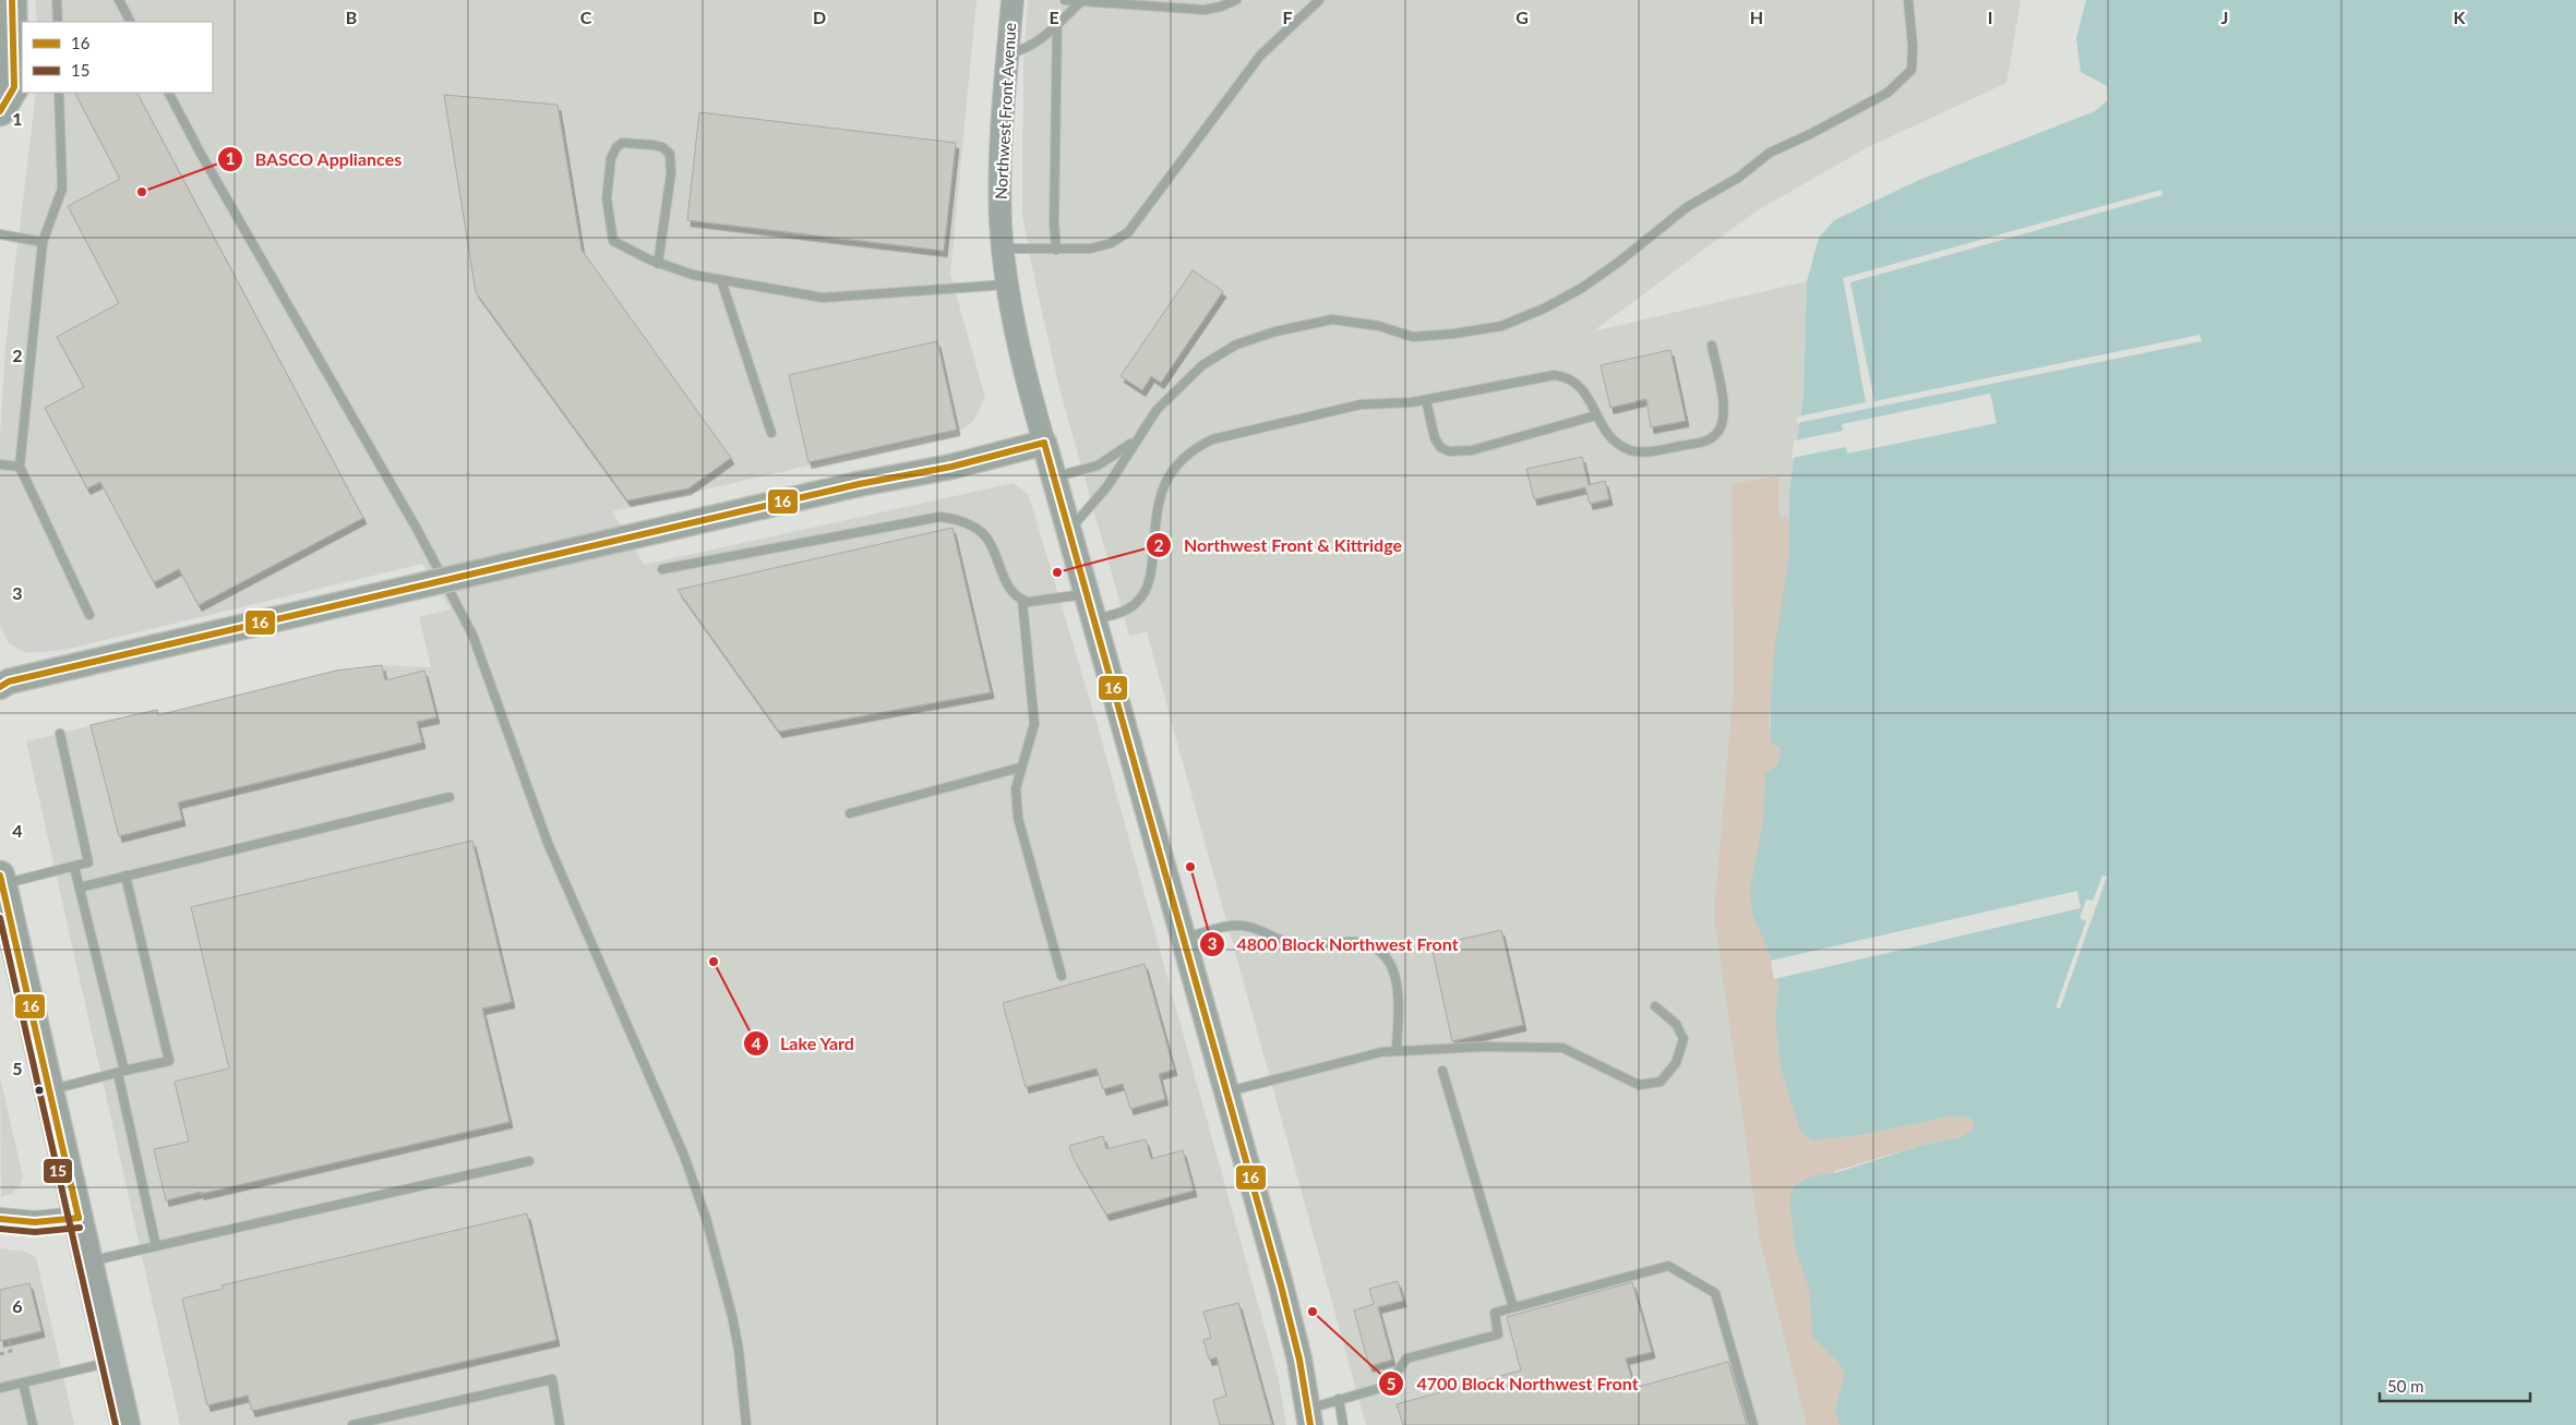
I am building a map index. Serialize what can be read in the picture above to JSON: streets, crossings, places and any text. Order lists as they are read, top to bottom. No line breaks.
{"streets":{"main road":["Northwest Front Avenue"]},"places":["BASCO Appliances","Northwest Front & Kittridge","4800 Block Northwest Front","Lake Yard","4700 Block Northwest Front"],"lines":["transit line 16","transit line 15"],"legend":["16","15"],"scale_bar":"50 m","grid":{"columns":["B","C","D","E","F","G","H","I","J","K"],"rows":["1","2","3","4","5","6"]}}
